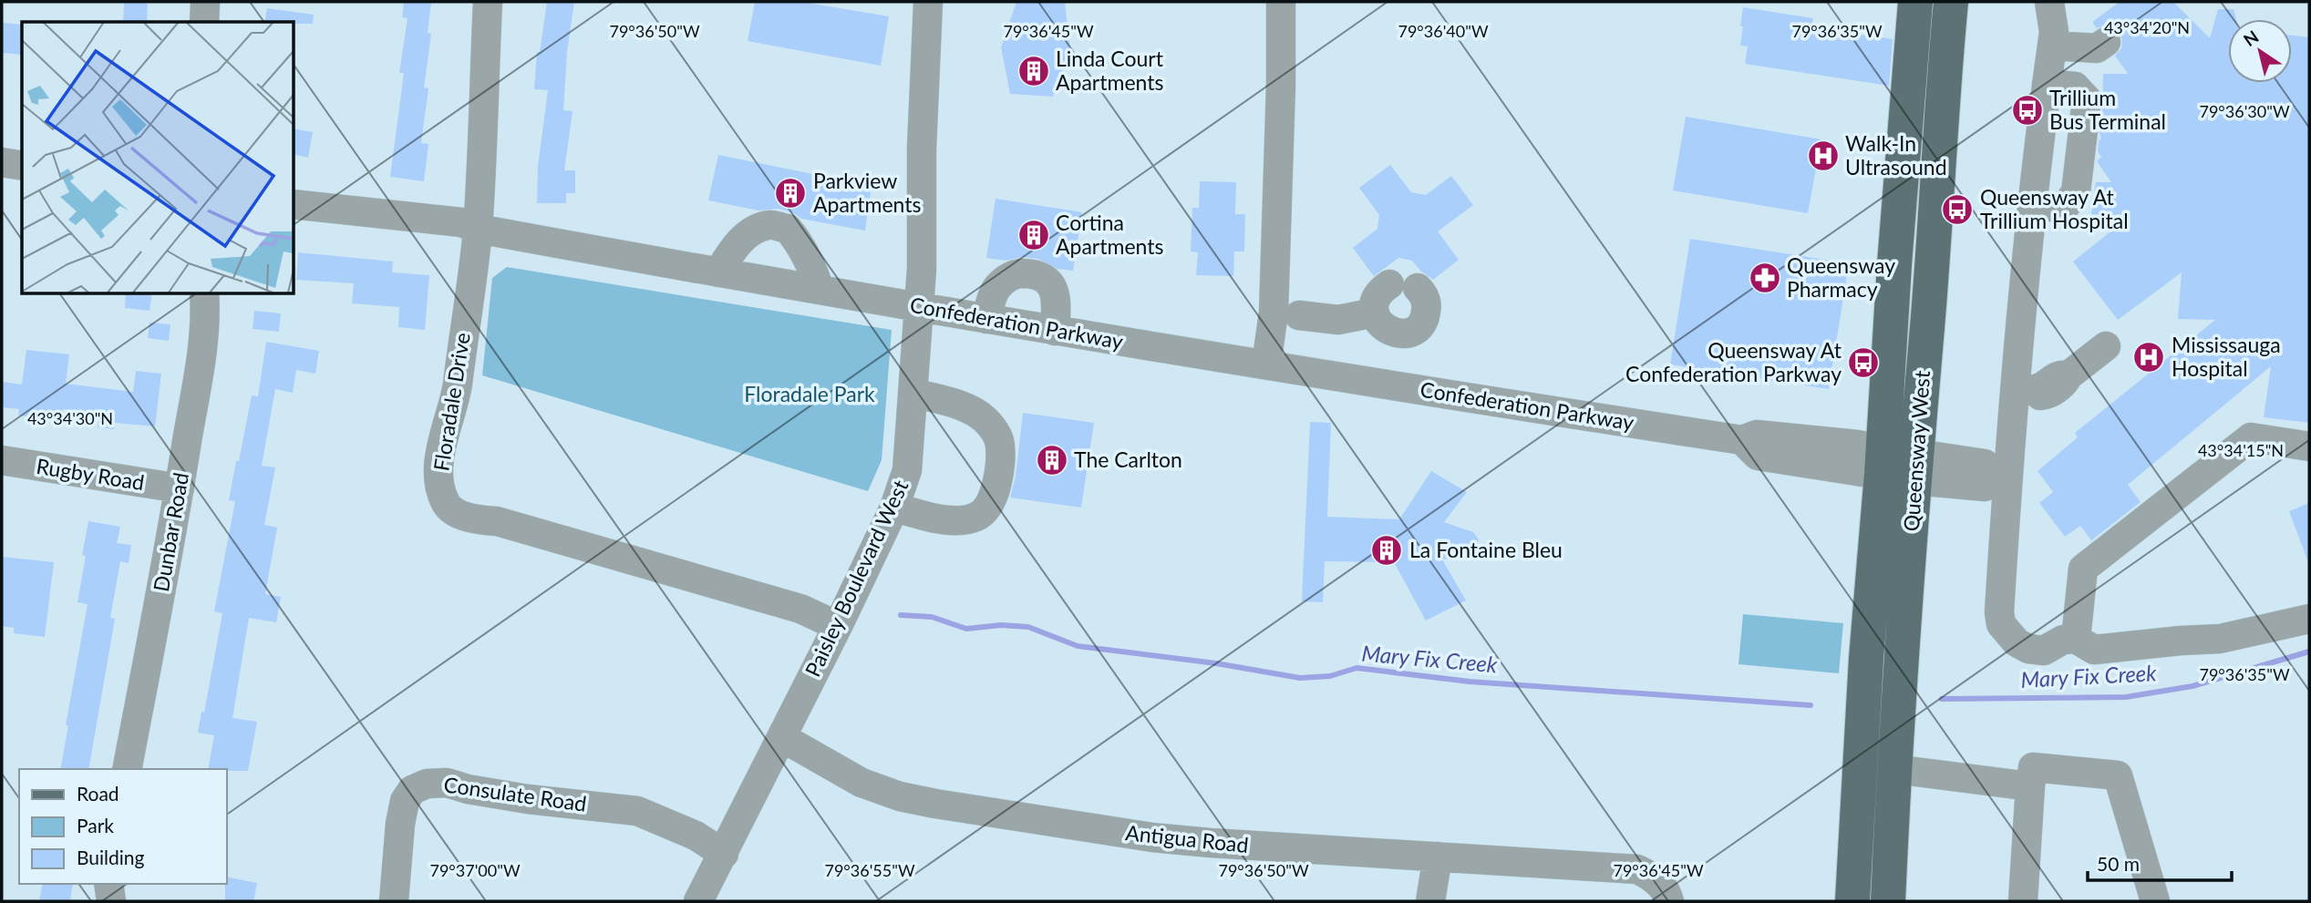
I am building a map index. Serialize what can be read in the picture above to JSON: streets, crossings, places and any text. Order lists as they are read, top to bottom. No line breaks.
{"streets":{"main road":["Queensway West"],"street":["Confederation Parkway","Floradale Drive","Rugby Road","Dunbar Road","Paisley Boulevard West","Consulate Road","Antigua Road"]},"crossings":[["Confederation Parkway","Floradale Drive"],["Confederation Parkway","Queensway West"],["Confederation Parkway","Paisley Boulevard West"],["Floradale Drive","Paisley Boulevard West"],["Rugby Road","Dunbar Road"],["Paisley Boulevard West","Consulate Road"],["Paisley Boulevard West","Antigua Road"]],"water":["Mary Fix Creek"],"parks":["Floradale Park"],"places":{"building":["Linda Court Apartments","Parkview Apartments","Cortina Apartments","The Carlton","La Fontaine Bleu"],"bus stop":["Trillium Bus Terminal","Queensway At Trillium Hospital","Queensway At Confederation Parkway"],"hospital":["Walk-In Ultrasound","Mississauga Hospital"],"pharmacy":["Queensway Pharmacy"]},"legend":["Road","Park","Building"],"scale_bar":"50 m","north":"top left","coordinates":["43°34'20\"N","79°36'50\"W","79°36'45\"W","79°36'40\"W","79°36'35\"W","79°36'30\"W","43°34'30\"N","43°34'15\"N","79°37'00\"W","79°36'55\"W"]}
